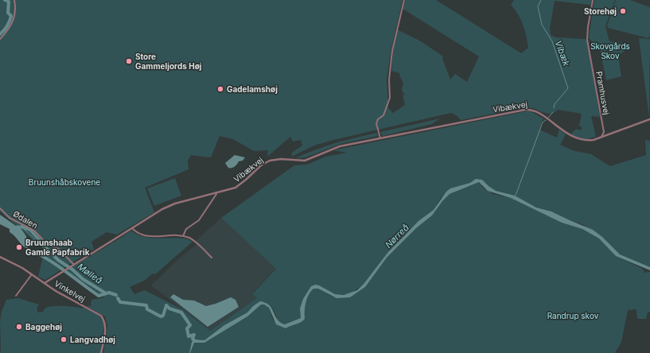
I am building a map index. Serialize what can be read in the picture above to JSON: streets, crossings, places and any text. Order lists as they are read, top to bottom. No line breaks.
{"streets":{"street":["Pramhusvej","Vibækvej","Ødalen","Vinkelvej"]},"crossings":[["Vibækvej","Ødalen"],["Vibækvej","Vinkelvej"]],"water":["Vibæk","Nørreå","Mølleå"],"parks":["Skovgårds Skov","Bruunshåbskovene","Randrup skov"],"places":["Storehøj","Store Gammeljords Høj","Gadelamshøj","Bruunshaab Gamle Papfabrik","Baggehøj","Langvadhøj"]}
